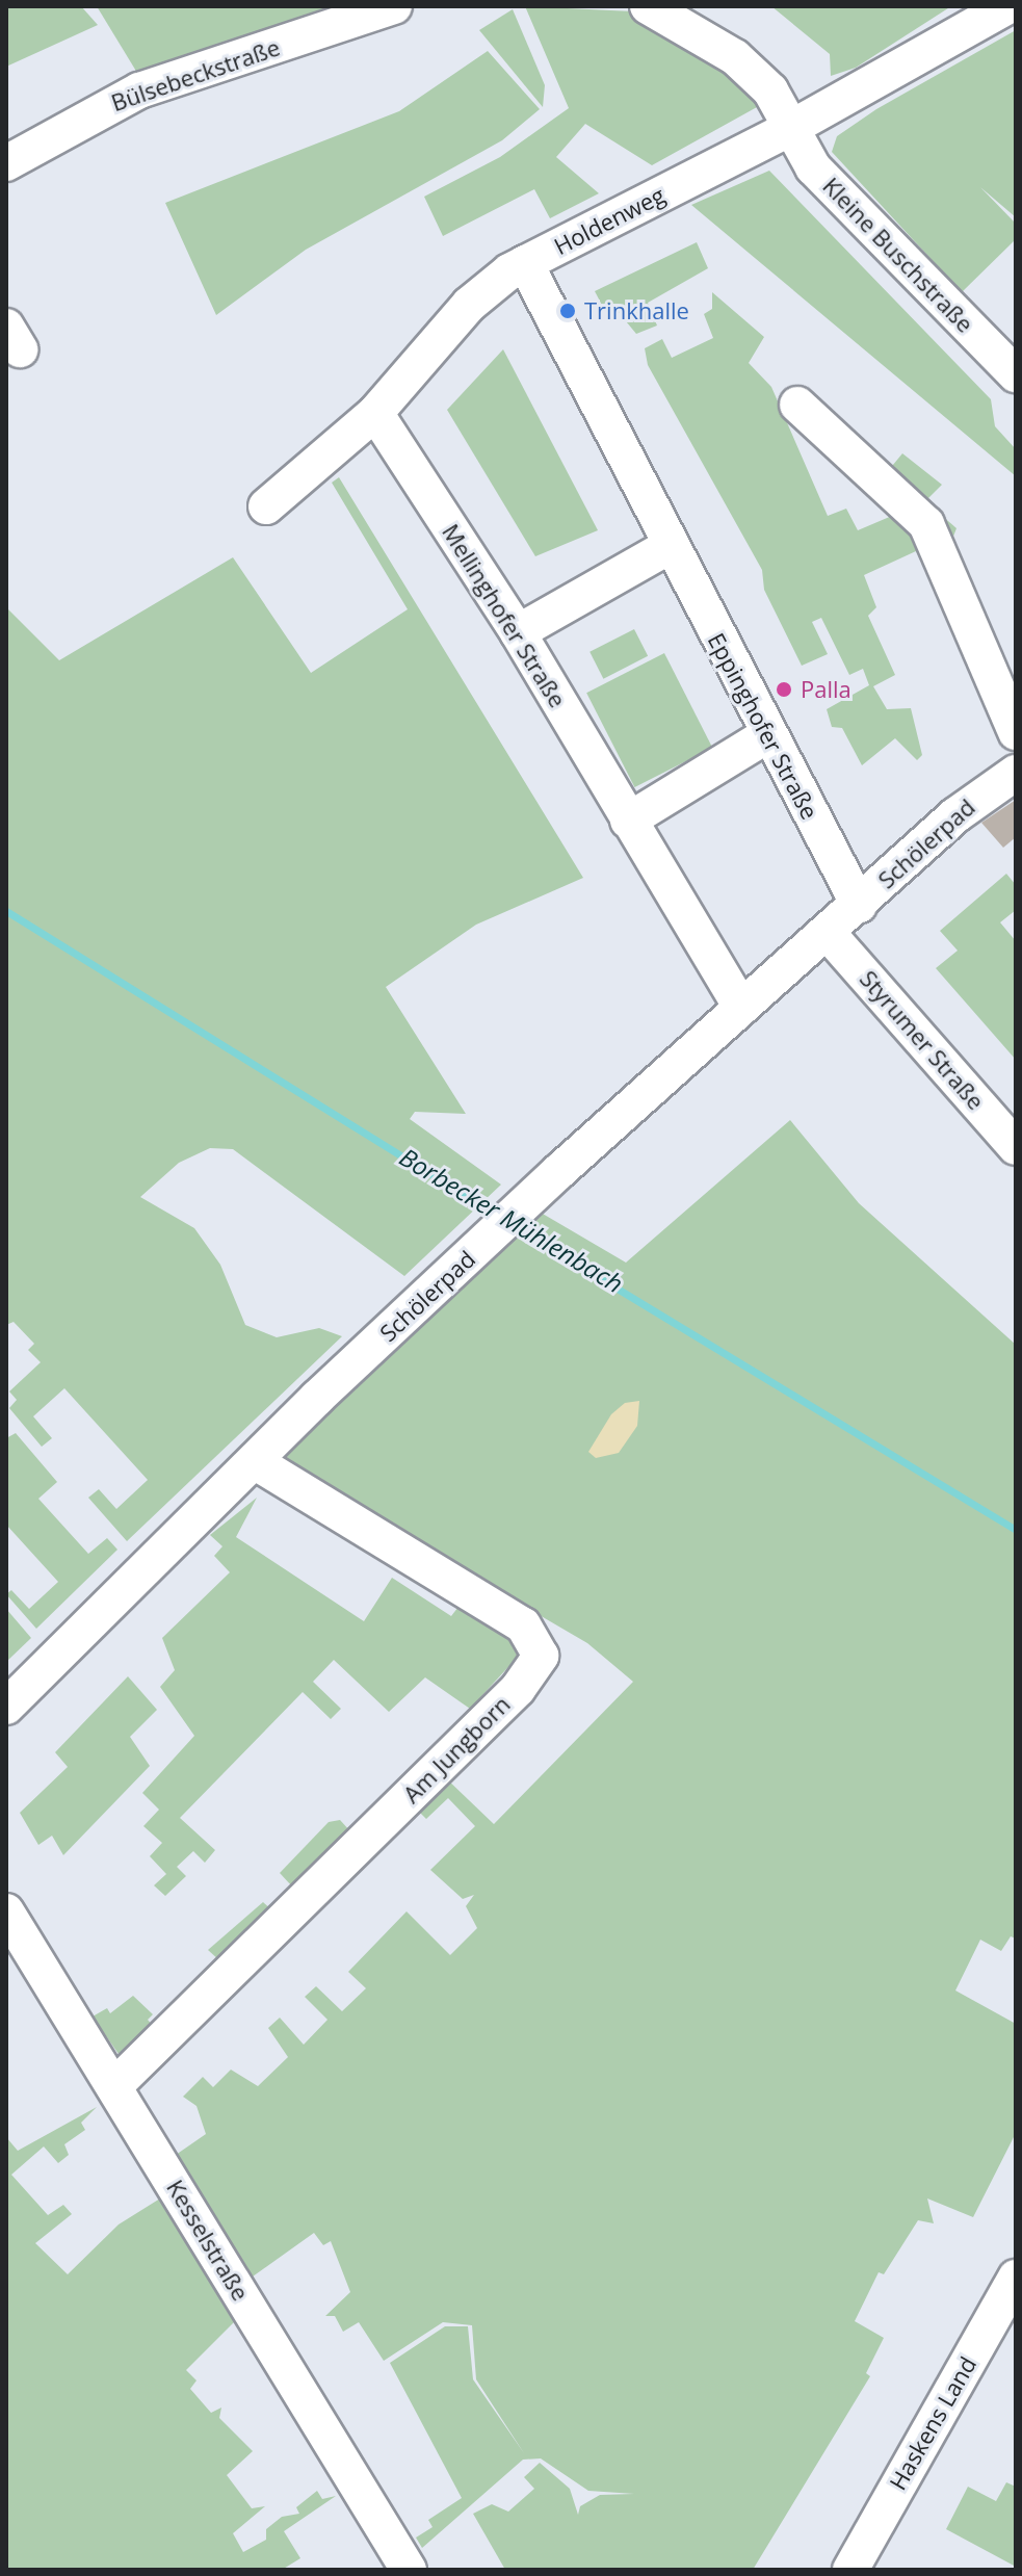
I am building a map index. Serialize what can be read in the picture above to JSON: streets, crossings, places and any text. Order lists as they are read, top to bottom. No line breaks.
{"streets":{"street":["Bülsebeckstraße","Holdenweg","Kleine Buschstraße","Mellinghofer Straße","Eppinghofer Straße","Schölerpad","Styrumer Straße","Am Jungborn","Kesselstraße","Haskens Land"]},"crossings":[["Holdenweg","Kleine Buschstraße"],["Holdenweg","Mellinghofer Straße"],["Holdenweg","Eppinghofer Straße"],["Mellinghofer Straße","Schölerpad"],["Eppinghofer Straße","Schölerpad"],["Schölerpad","Styrumer Straße"],["Schölerpad","Am Jungborn"],["Am Jungborn","Kesselstraße"]],"water":["Borbecker Mühlenbach"],"places":["Trinkhalle","Palla"]}
